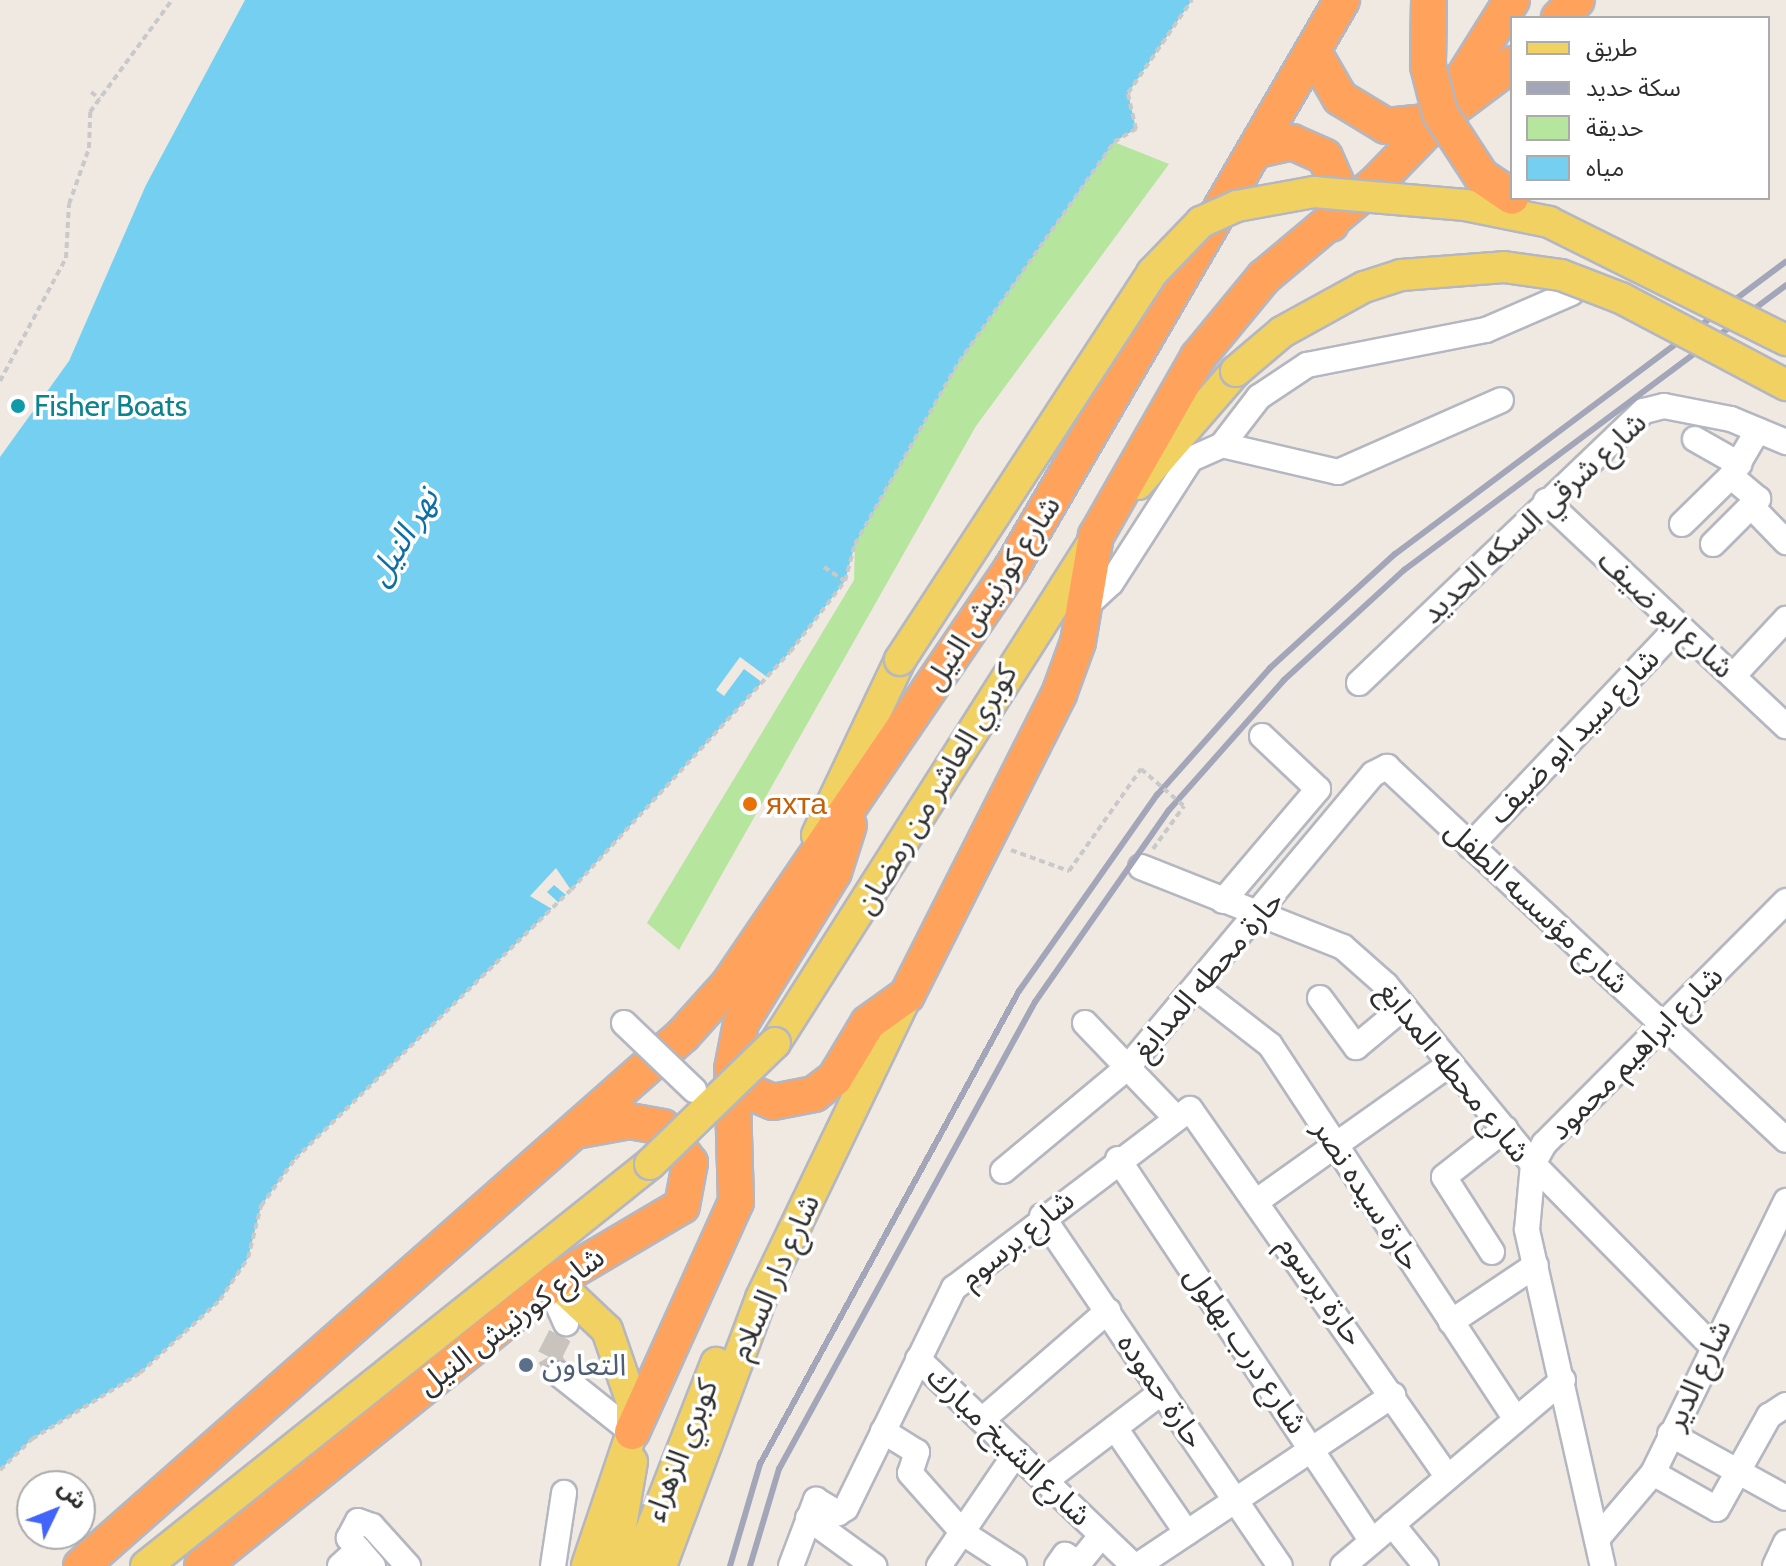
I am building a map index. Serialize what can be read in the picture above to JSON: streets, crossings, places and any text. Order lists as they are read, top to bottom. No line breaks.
{"streets":{"highway":["شارع كورنيش النيل"],"main road":["كوبري العاشر من رمضان","شارع دار السلام","كوبري الزهراء"],"street":["شارع شرقي السكه الحديد","شارع ابو ضيف","شارع سيد ابو ضيف","شارع مؤسسه الطفل","حارة محطه المدابغ","شارع ابراهيم محمود","شارع محطه المدابغ","حارة سيده نصر","شارع برسوم","حارة برسوم","شارع درب بهلول","شارع الدير","حارة حموده","شارع الشيخ مبارك"]},"crossings":[["شارع شرقي السكه الحديد","شارع ابو ضيف"],["شارع كورنيش النيل","كوبري العاشر من رمضان"],["شارع كورنيش النيل","شارع دار السلام"],["شارع ابو ضيف","شارع سيد ابو ضيف"],["شارع سيد ابو ضيف","شارع مؤسسه الطفل"],["شارع مؤسسه الطفل","حارة محطه المدابغ"],["شارع مؤسسه الطفل","شارع ابراهيم محمود"],["حارة محطه المدابغ","شارع محطه المدابغ"],["حارة محطه المدابغ","حارة سيده نصر"],["حارة محطه المدابغ","حارة برسوم"],["شارع ابراهيم محمود","شارع محطه المدابغ"],["شارع ابراهيم محمود","شارع الدير"],["شارع محطه المدابغ","شارع الدير"],["شارع برسوم","حارة برسوم"],["شارع برسوم","شارع درب بهلول"],["شارع برسوم","حارة حموده"],["شارع برسوم","شارع الشيخ مبارك"],["شارع دار السلام","كوبري الزهراء"]],"water":["نهر النيل"],"places":["Fisher Boats","яхта","التعاون"],"legend":["طريق","سكة حديد","حديقة","مياه"],"north":"top right"}
